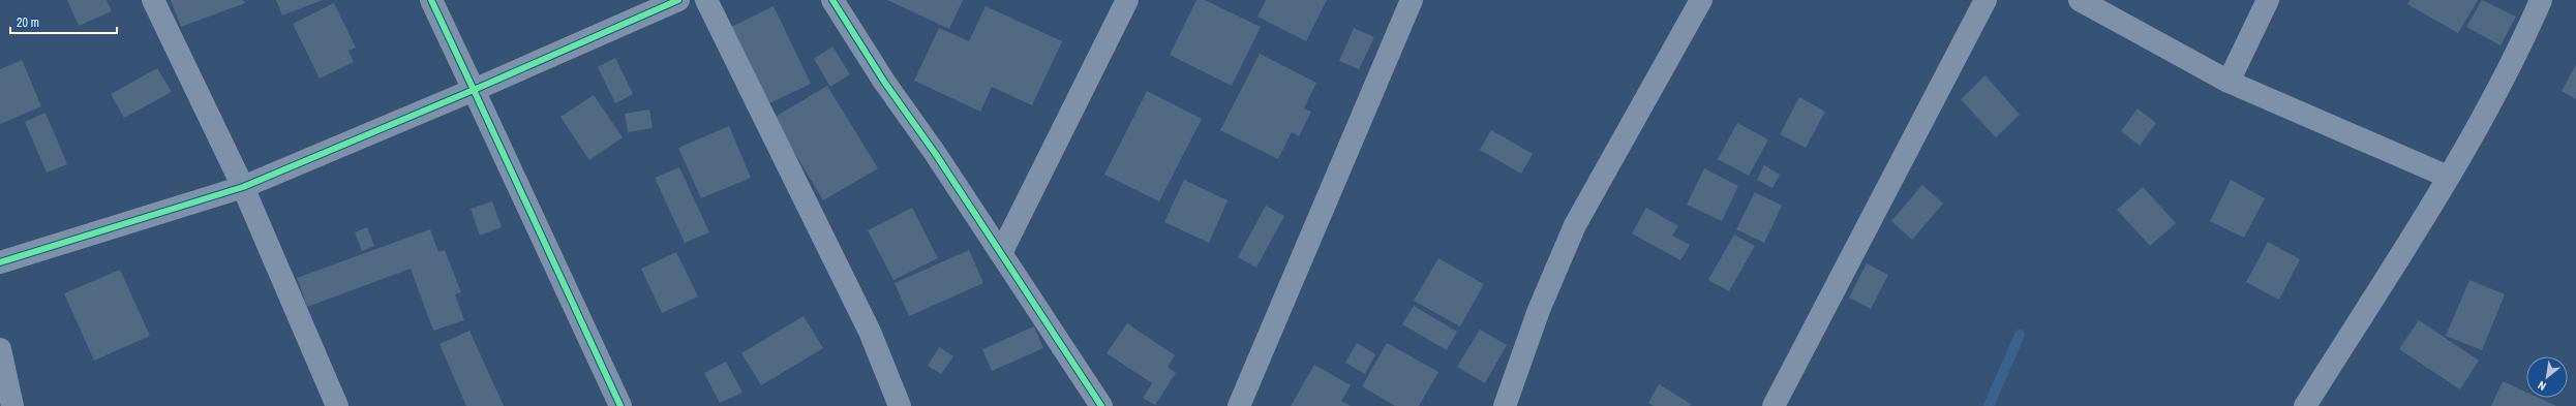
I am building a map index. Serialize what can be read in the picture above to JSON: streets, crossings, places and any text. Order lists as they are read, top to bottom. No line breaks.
{"scale_bar":"20 m","north":"bottom left"}
